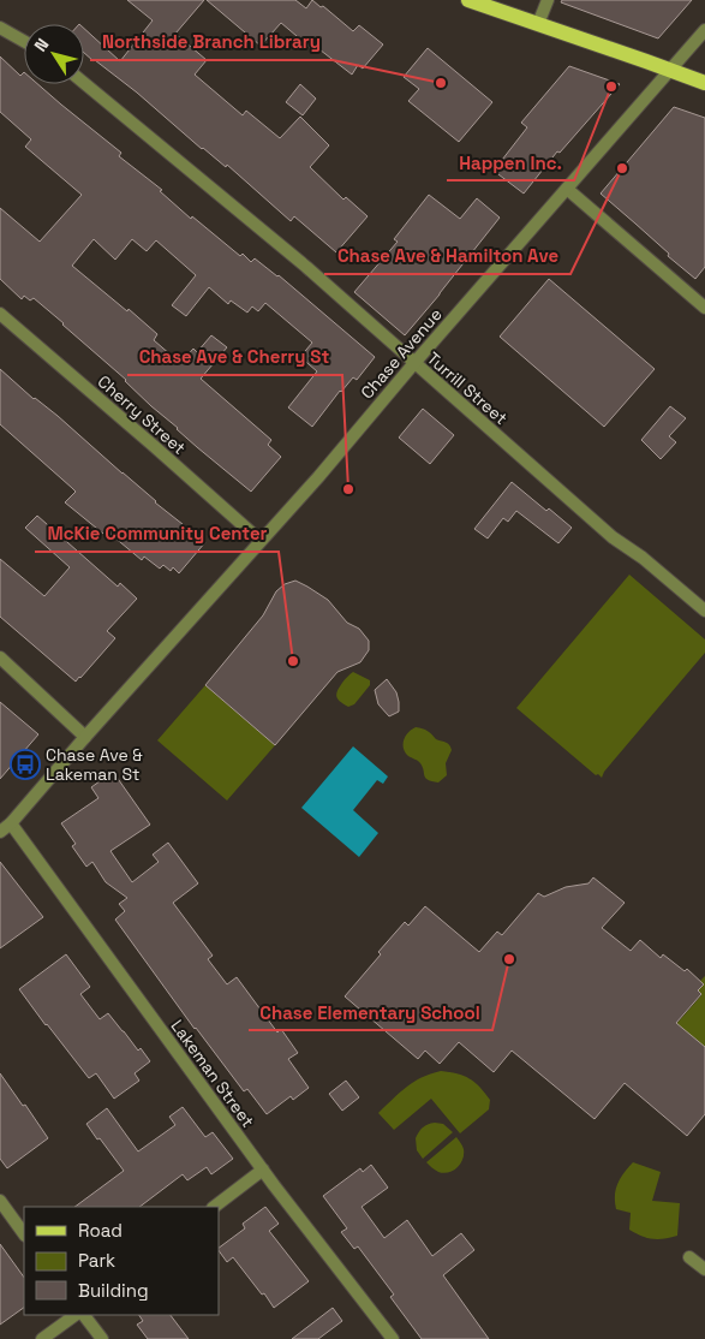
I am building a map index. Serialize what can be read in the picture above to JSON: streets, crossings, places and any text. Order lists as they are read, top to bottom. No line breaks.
{"streets":{"street":["Chase Avenue","Turrill Street","Cherry Street","Lakeman Street"]},"crossings":[["Chase Avenue","Turrill Street"],["Chase Avenue","Cherry Street"],["Chase Avenue","Lakeman Street"]],"places":{"other":["Northside Branch Library","Happen Inc.","Chase Ave & Hamilton Ave","Chase Ave & Cherry St","McKie Community Center","Chase Elementary School"],"bus stop":["Chase Ave & Lakeman St"]},"legend":["Road","Park","Building"],"north":"top left"}
